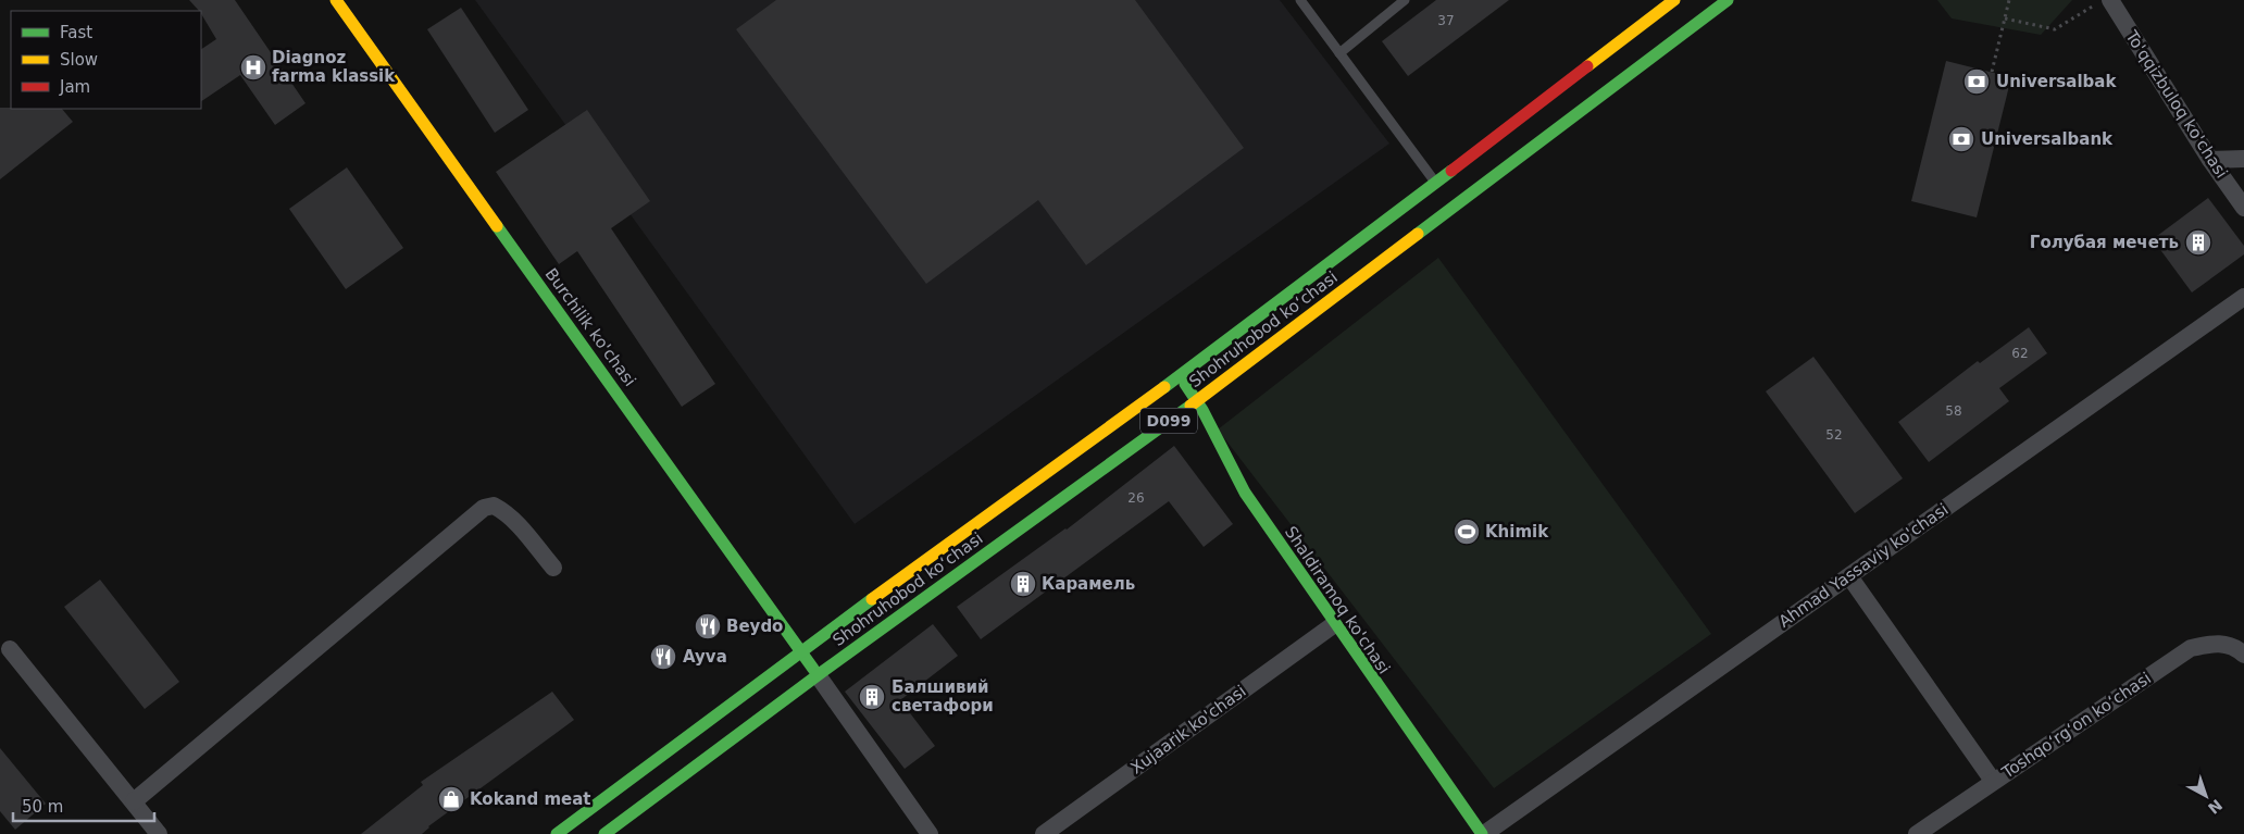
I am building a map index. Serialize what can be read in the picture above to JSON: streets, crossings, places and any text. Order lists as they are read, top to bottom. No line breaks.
{"streets":{"main road":["Burchilik ko'chasi","Shohruhobod koʻchasi","D099","Shaldiramoq ko'chasi"],"street":["To'qqizbuloq ko'chasi","Ahmad Yassaviy ko'chasi","Toshqoʻrgʻon koʻchasi","Xujaarik ko'chasi"]},"crossings":[["Burchilik ko'chasi","Shohruhobod koʻchasi"],["Shohruhobod koʻchasi","Shaldiramoq ko'chasi"],["Ahmad Yassaviy ko'chasi","Shaldiramoq ko'chasi"],["Shaldiramoq ko'chasi","Xujaarik ko'chasi"]],"places":{"hospital":["Diagnoz farma klassik"],"bank":["Universalbak","Universalbank"],"building":["Голубая мечеть","Карамель","Балшивий светафори"],"sports":["Khimik"],"restaurant":["Beydo","Ayva"],"shop":["Kokand meat"]},"house_numbers":["37","62","58","52","26"],"legend":["Fast","Slow","Jam"],"scale_bar":"50 m","north":"bottom right"}
